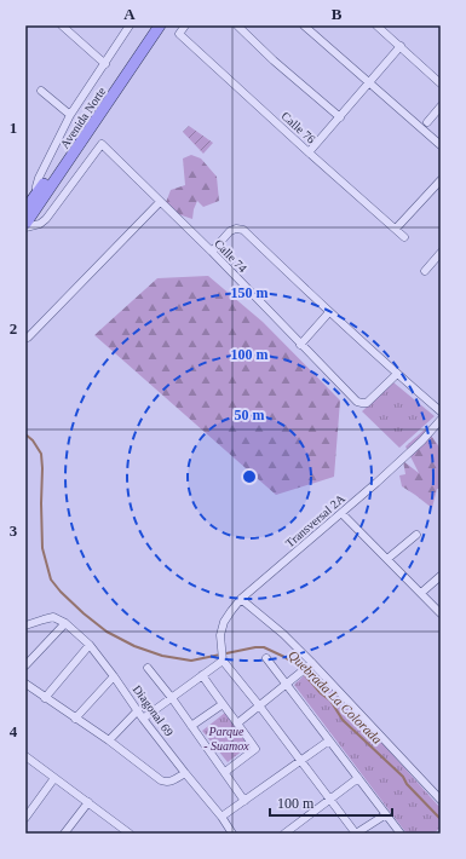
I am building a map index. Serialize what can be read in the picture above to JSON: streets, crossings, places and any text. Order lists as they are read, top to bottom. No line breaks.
{"streets":{"main road":["Avenida Norte"],"street":["Calle 76","Calle 74","Transversal 2A","Diagonal 69"]},"water":["Quebrada La Colorada"],"parks":["Parque - Suamox"],"scale_bar":"100 m","grid":{"columns":["A","B"],"rows":["1","2","3","4"]},"rings":["150 m","100 m","50 m"]}
